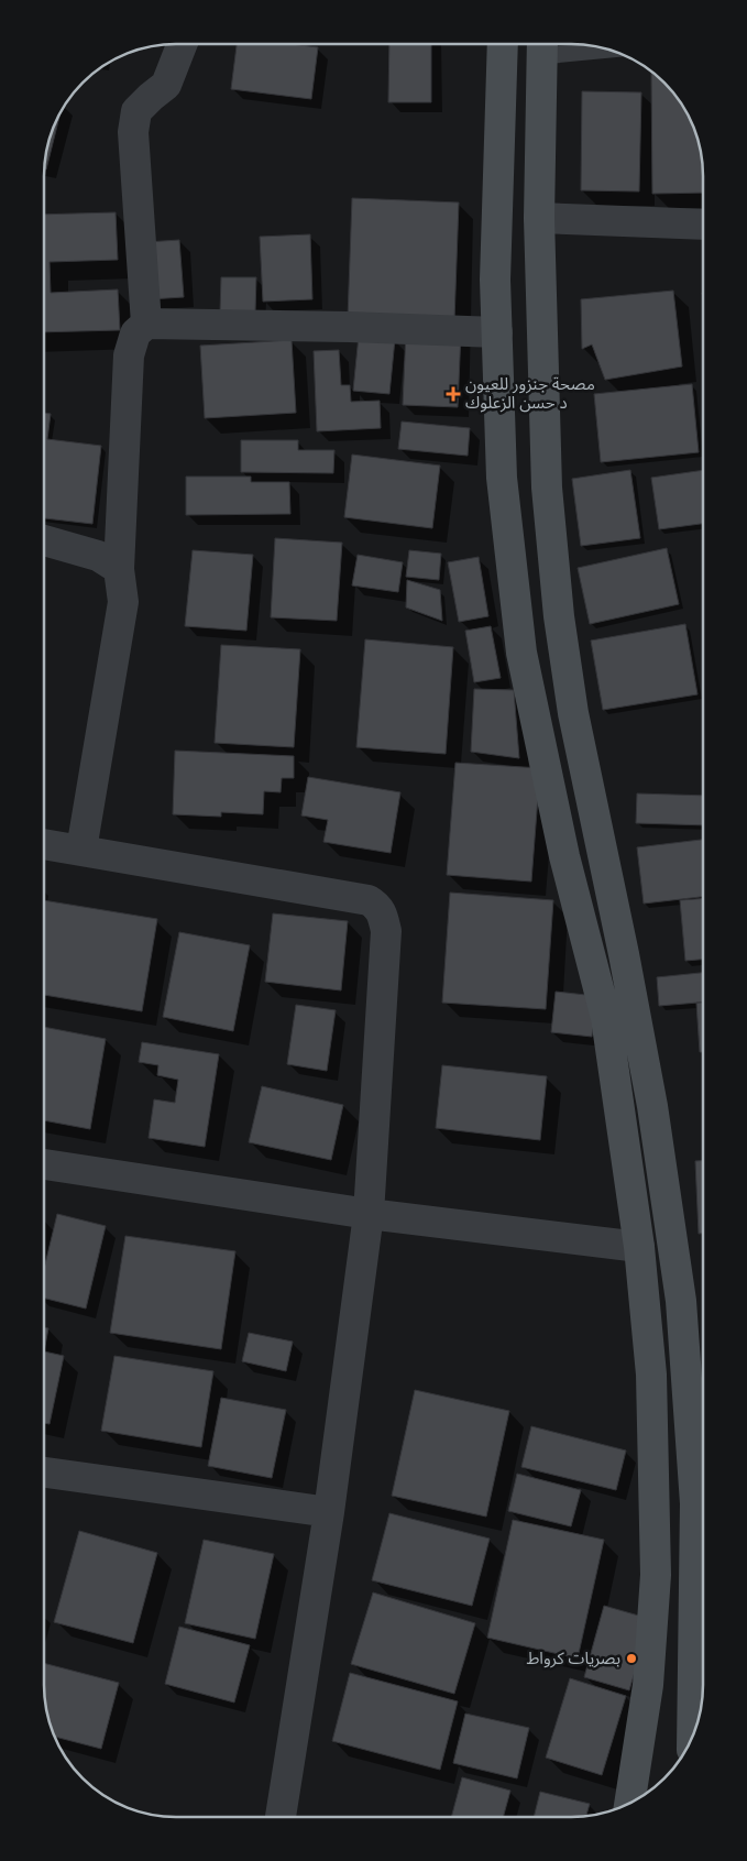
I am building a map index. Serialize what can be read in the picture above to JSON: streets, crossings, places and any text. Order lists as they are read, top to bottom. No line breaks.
{"places":{"health":["مصحة جنزور للعيون د حسن الزعلوك"],"other":["بصريات كرواط"]}}
